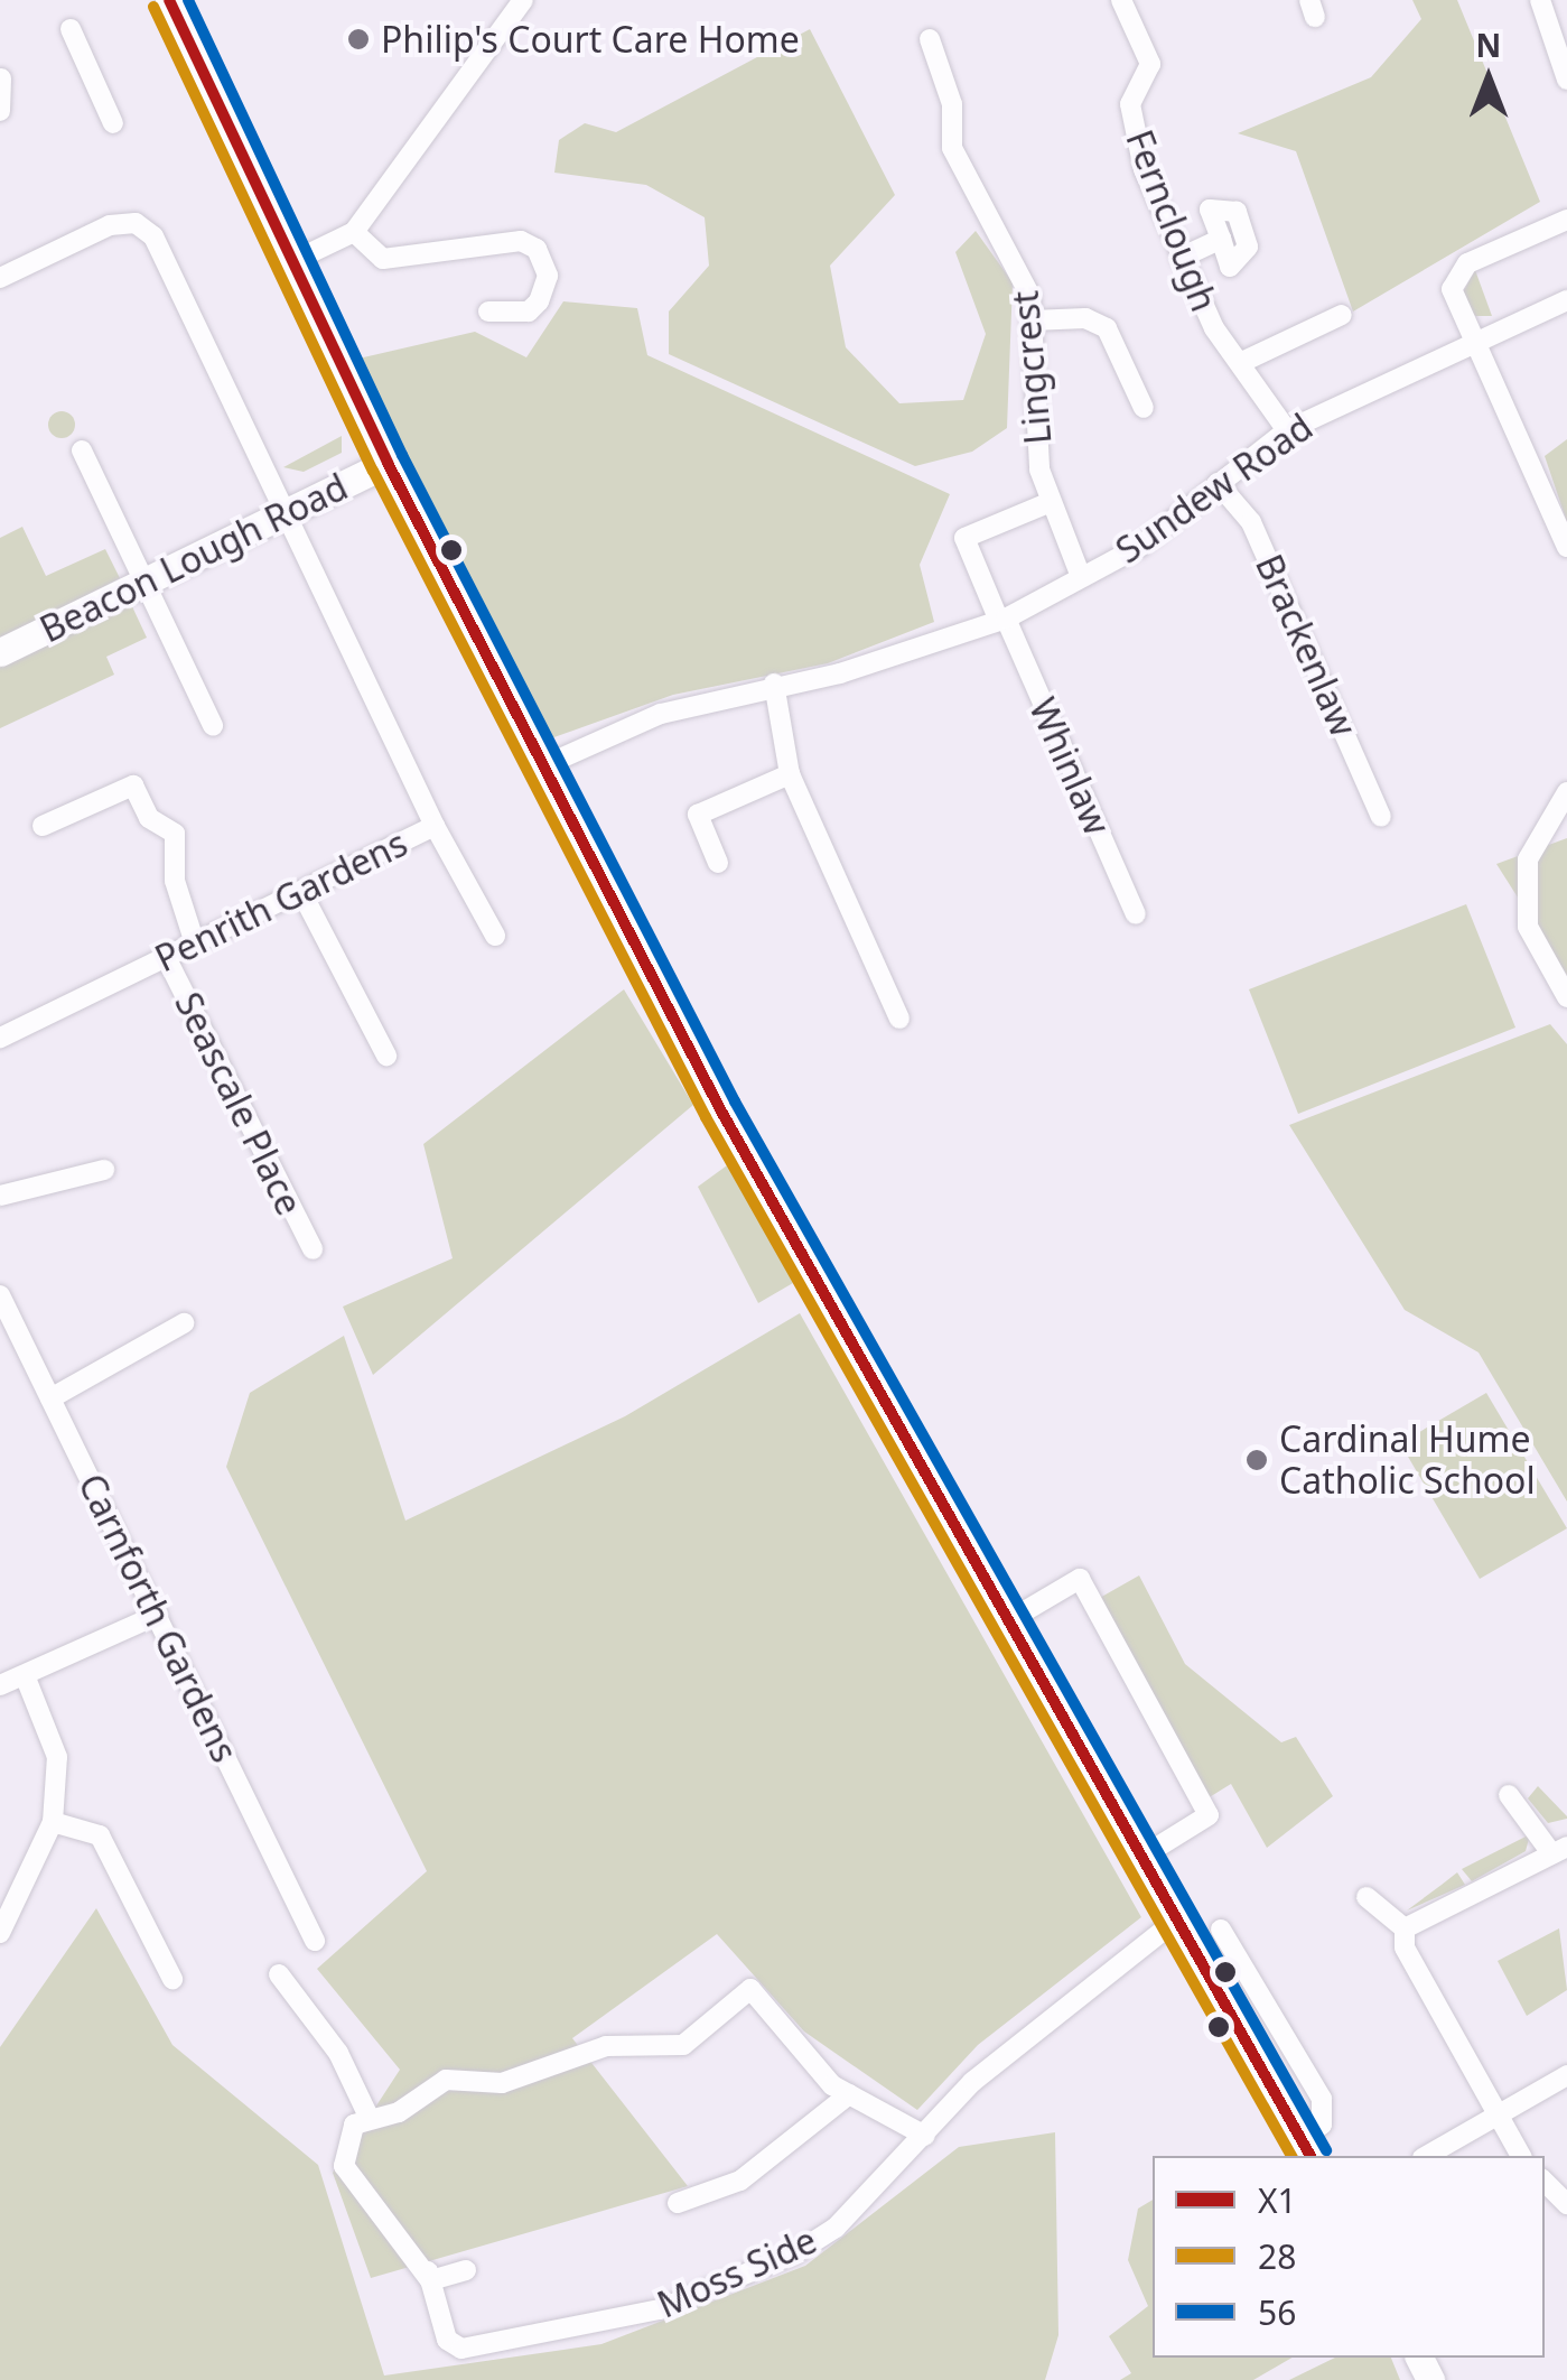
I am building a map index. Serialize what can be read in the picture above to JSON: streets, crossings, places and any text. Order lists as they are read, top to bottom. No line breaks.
{"streets":{"main road":["Beacon Lough Road"],"street":["Fernclough","Lingcrest","Sundew Road","Brackenlaw","Whinlaw","Penrith Gardens","Seascale Place","Carnforth Gardens","Moss Side"]},"crossings":[["Fernclough","Sundew Road"],["Lingcrest","Sundew Road"],["Lingcrest","Whinlaw"],["Sundew Road","Brackenlaw"],["Sundew Road","Whinlaw"],["Beacon Lough Road","Penrith Gardens"],["Penrith Gardens","Seascale Place"]],"places":["Philip's Court Care Home","Cardinal Hume Catholic School"],"lines":["transit line X1","transit line 56","transit line 28"],"legend":["X1","28","56"],"north":"top"}
